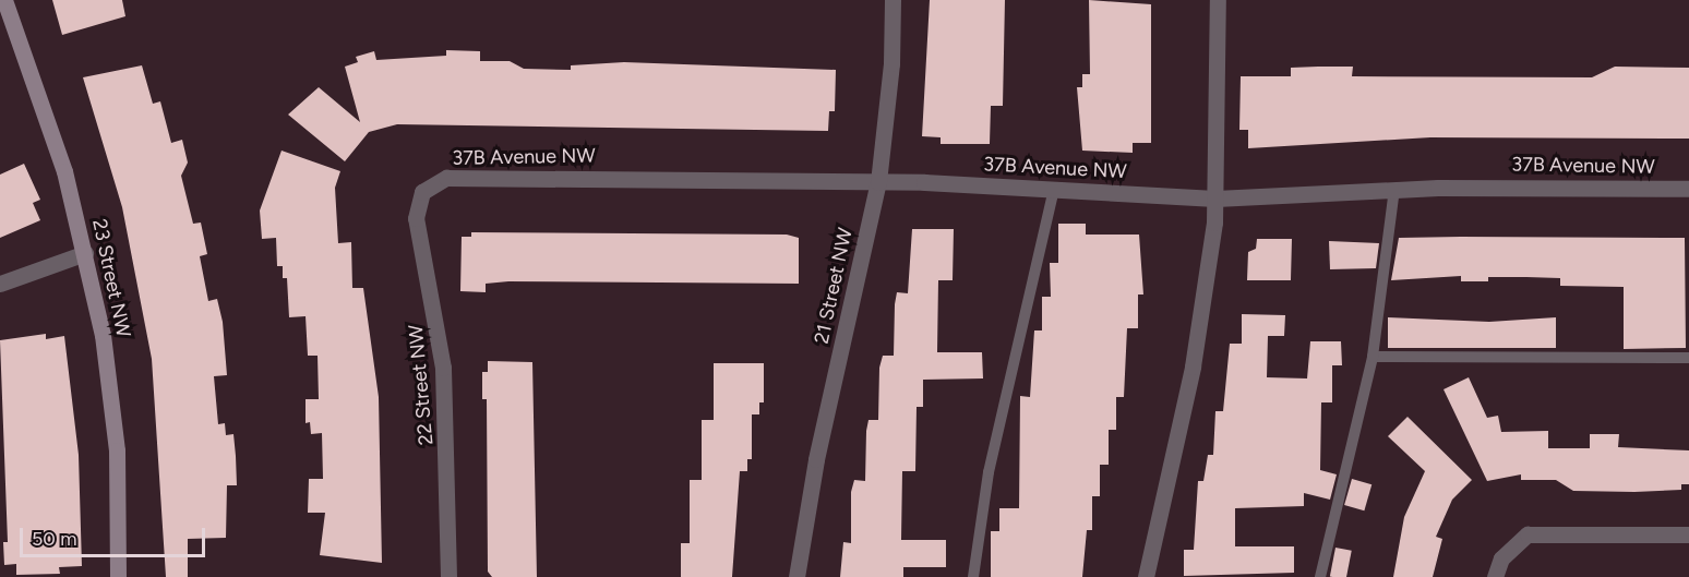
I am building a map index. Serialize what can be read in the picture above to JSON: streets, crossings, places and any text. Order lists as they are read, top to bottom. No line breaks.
{"streets":{"street":["37B Avenue NW","23 Street NW","21 Street NW","22 Street NW"]},"crossings":[["37B Avenue NW","21 Street NW"],["37B Avenue NW","22 Street NW"]],"scale_bar":"50 m"}
